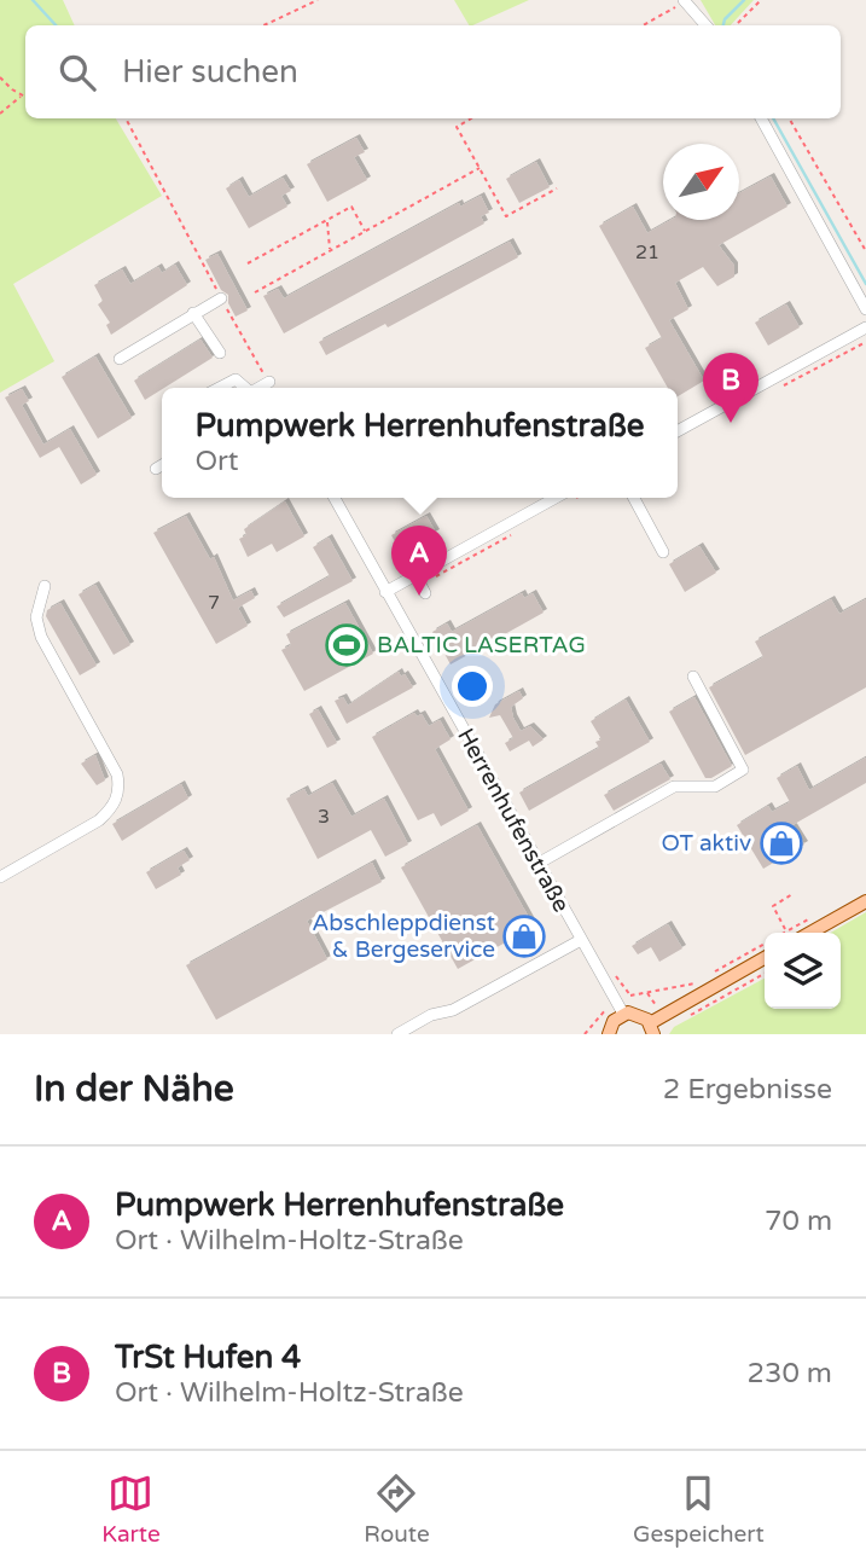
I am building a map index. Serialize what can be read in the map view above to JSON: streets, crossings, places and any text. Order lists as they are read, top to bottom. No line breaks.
{"streets":{"street":["Herrenhufenstraße"]},"places":{"sports":["BALTIC LASERTAG"],"shop":["OT aktiv","Abschleppdienst & Bergeservice"]},"house_numbers":["21","7","3"],"north":"top right","page":{"search":"Hier suchen","pins":["B","A"],"popup":["Pumpwerk Herrenhufenstraße","Ort"],"heading":["In der Nähe","2 Ergebnisse"],"list":[{"mark":"A","name":"Pumpwerk Herrenhufenstraße","note":"Ort · Wilhelm-Holtz-Straße","value":"70 m"},{"mark":"B","name":"TrSt Hufen 4","note":"Ort · Wilhelm-Holtz-Straße","value":"230 m"}],"nav":["Karte","Route","Gespeichert"]}}
